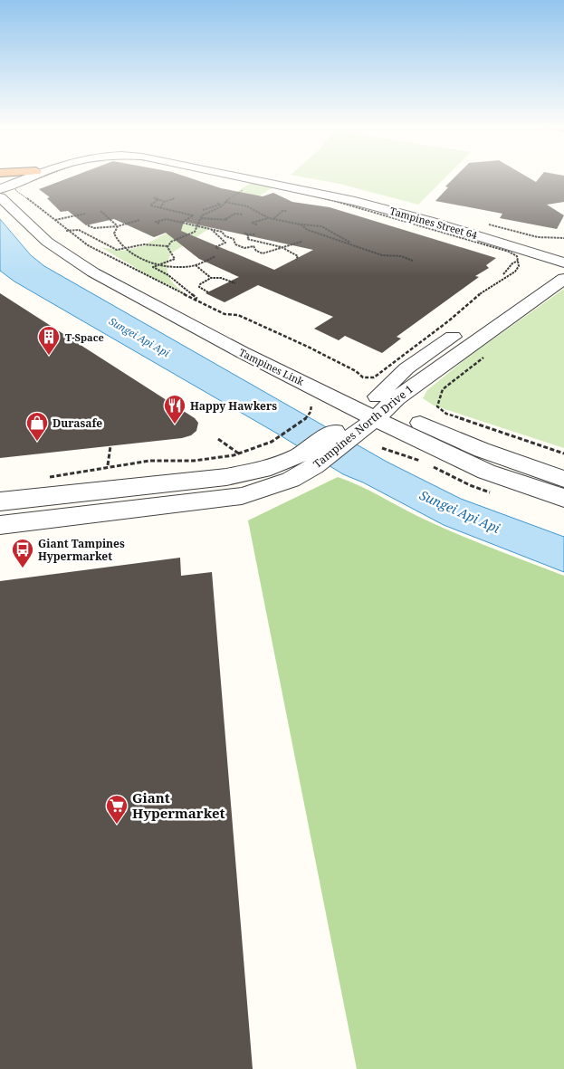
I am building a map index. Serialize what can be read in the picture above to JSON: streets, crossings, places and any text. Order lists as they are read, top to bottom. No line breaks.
{"streets":{"street":["Tampines Street 64","Tampines Link","Tampines North Drive 1"]},"crossings":[["Tampines Street 64","Tampines North Drive 1"],["Tampines Link","Tampines North Drive 1"]],"water":["Sungei Api Api"],"places":{"building":["T-Space"],"restaurant":["Happy Hawkers"],"shop":["Durasafe"],"bus stop":["Giant Tampines Hypermarket"],"supermarket":["Giant Hypermarket"]}}
